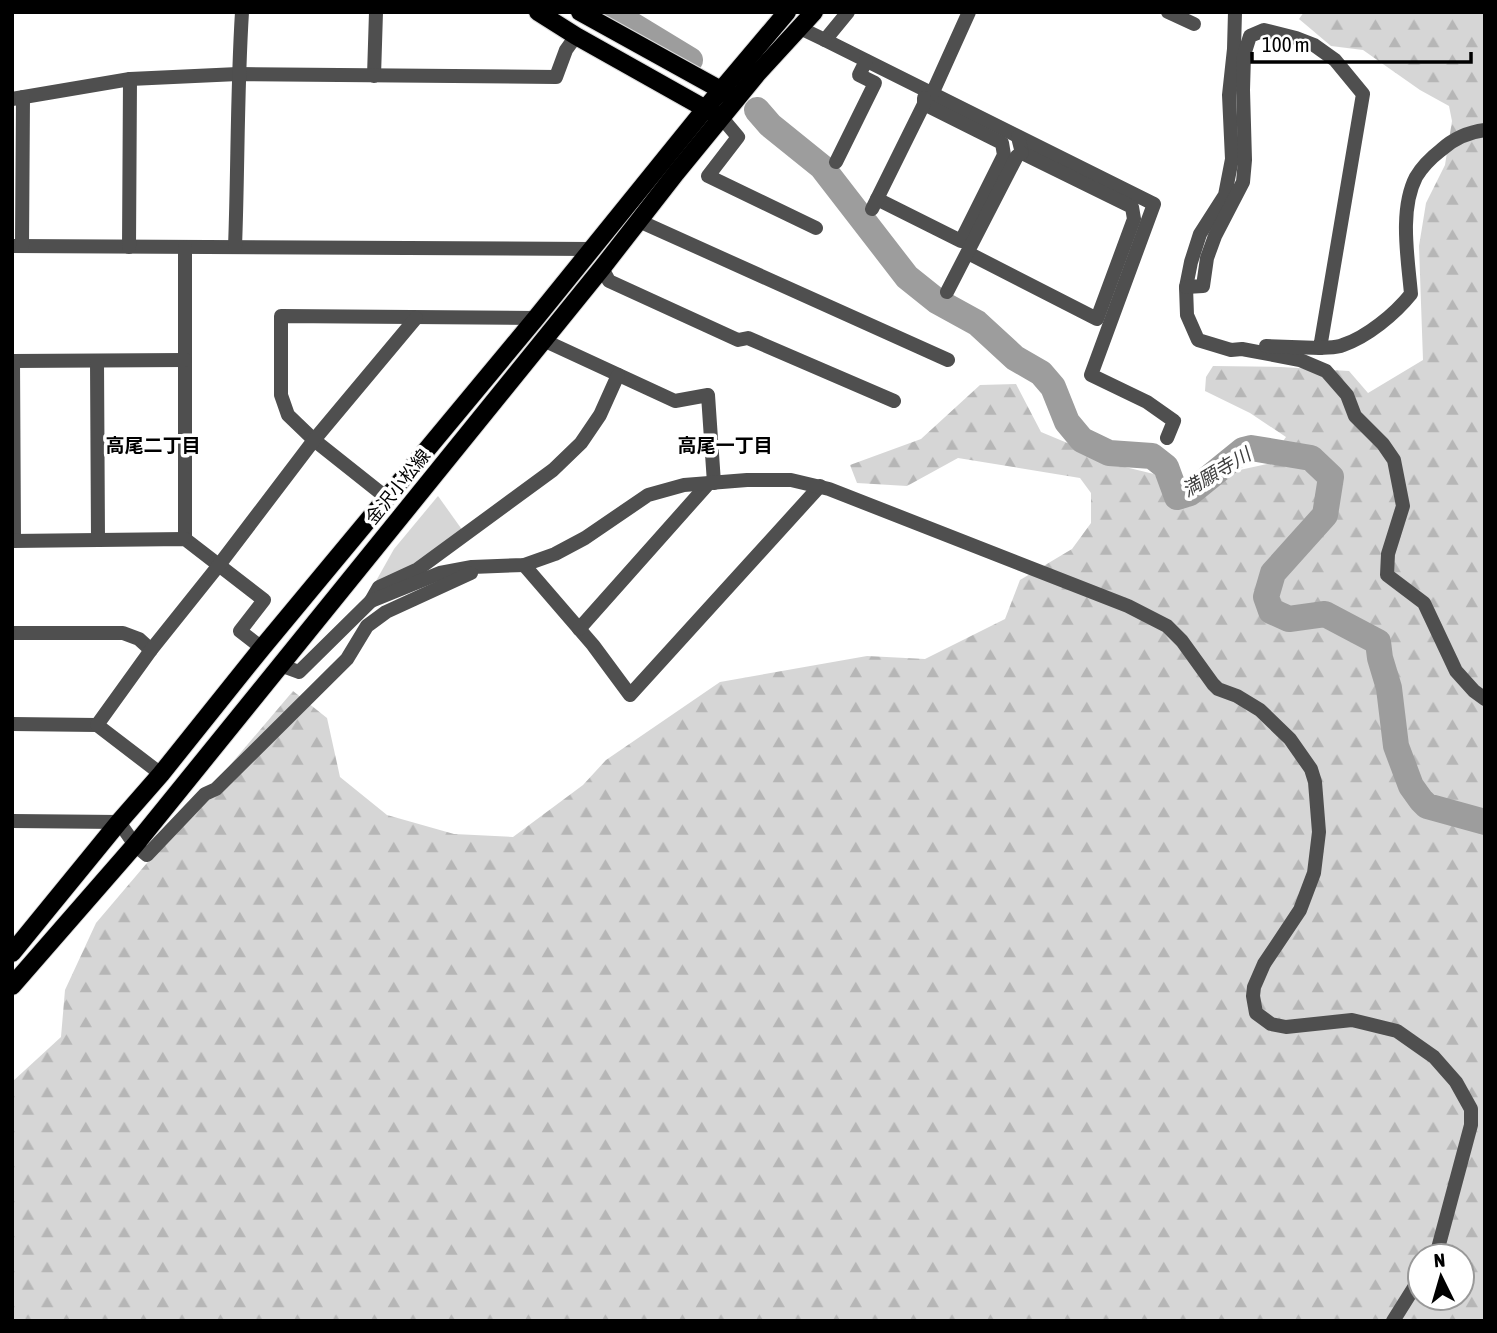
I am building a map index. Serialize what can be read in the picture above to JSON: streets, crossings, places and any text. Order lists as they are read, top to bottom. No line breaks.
{"streets":{"main road":["金沢小松線"]},"districts":["高尾二丁目","高尾一丁目"],"water":["満願寺川"],"scale_bar":"100 m","north":"top"}
